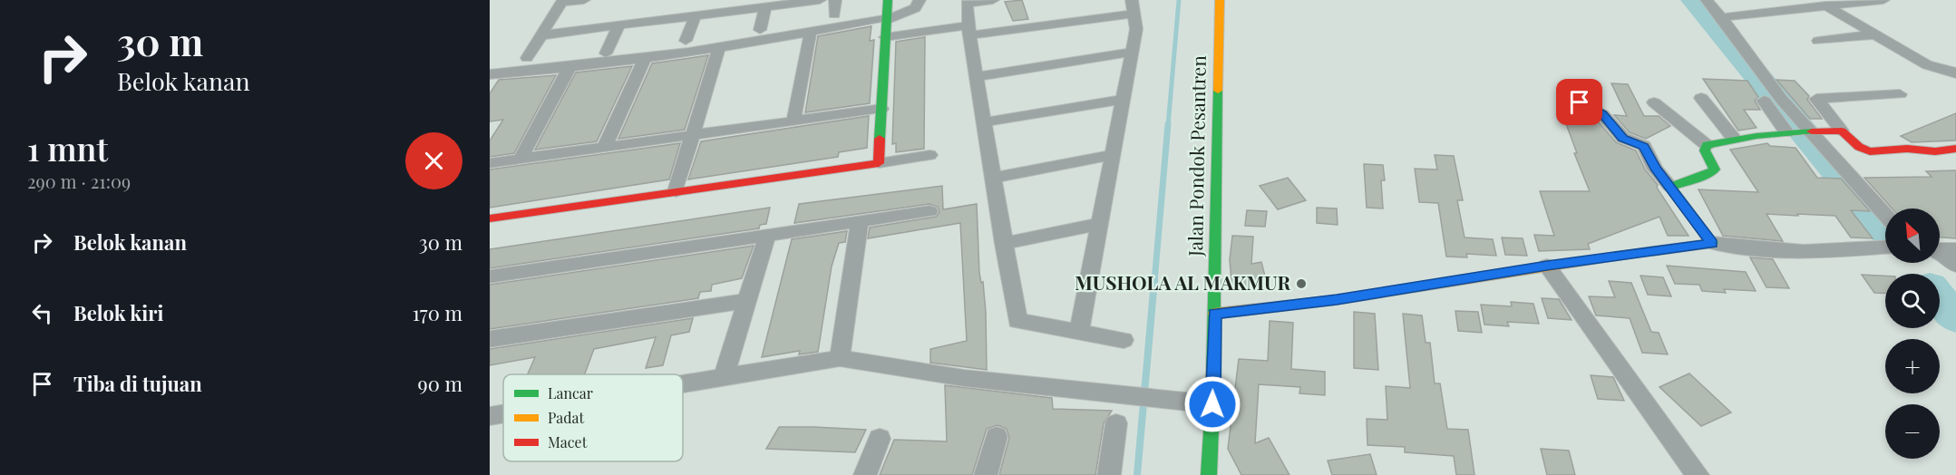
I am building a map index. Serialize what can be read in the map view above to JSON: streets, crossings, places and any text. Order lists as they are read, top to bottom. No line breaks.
{"streets":{"street":["Jalan Pondok Pesantren"]},"places":["MUSHOLA AL MAKMUR"],"legend":["Lancar","Padat","Macet"],"north":"top left","page":{"turn":["30 m","Belok kanan"],"heading":["1 mnt","290 m · 21:09"],"list":[{"name":"Belok kanan","value":"30 m"},{"name":"Belok kiri","value":"170 m"},{"name":"Tiba di tujuan","value":"90 m"}],"map_buttons":["+","−"]}}
